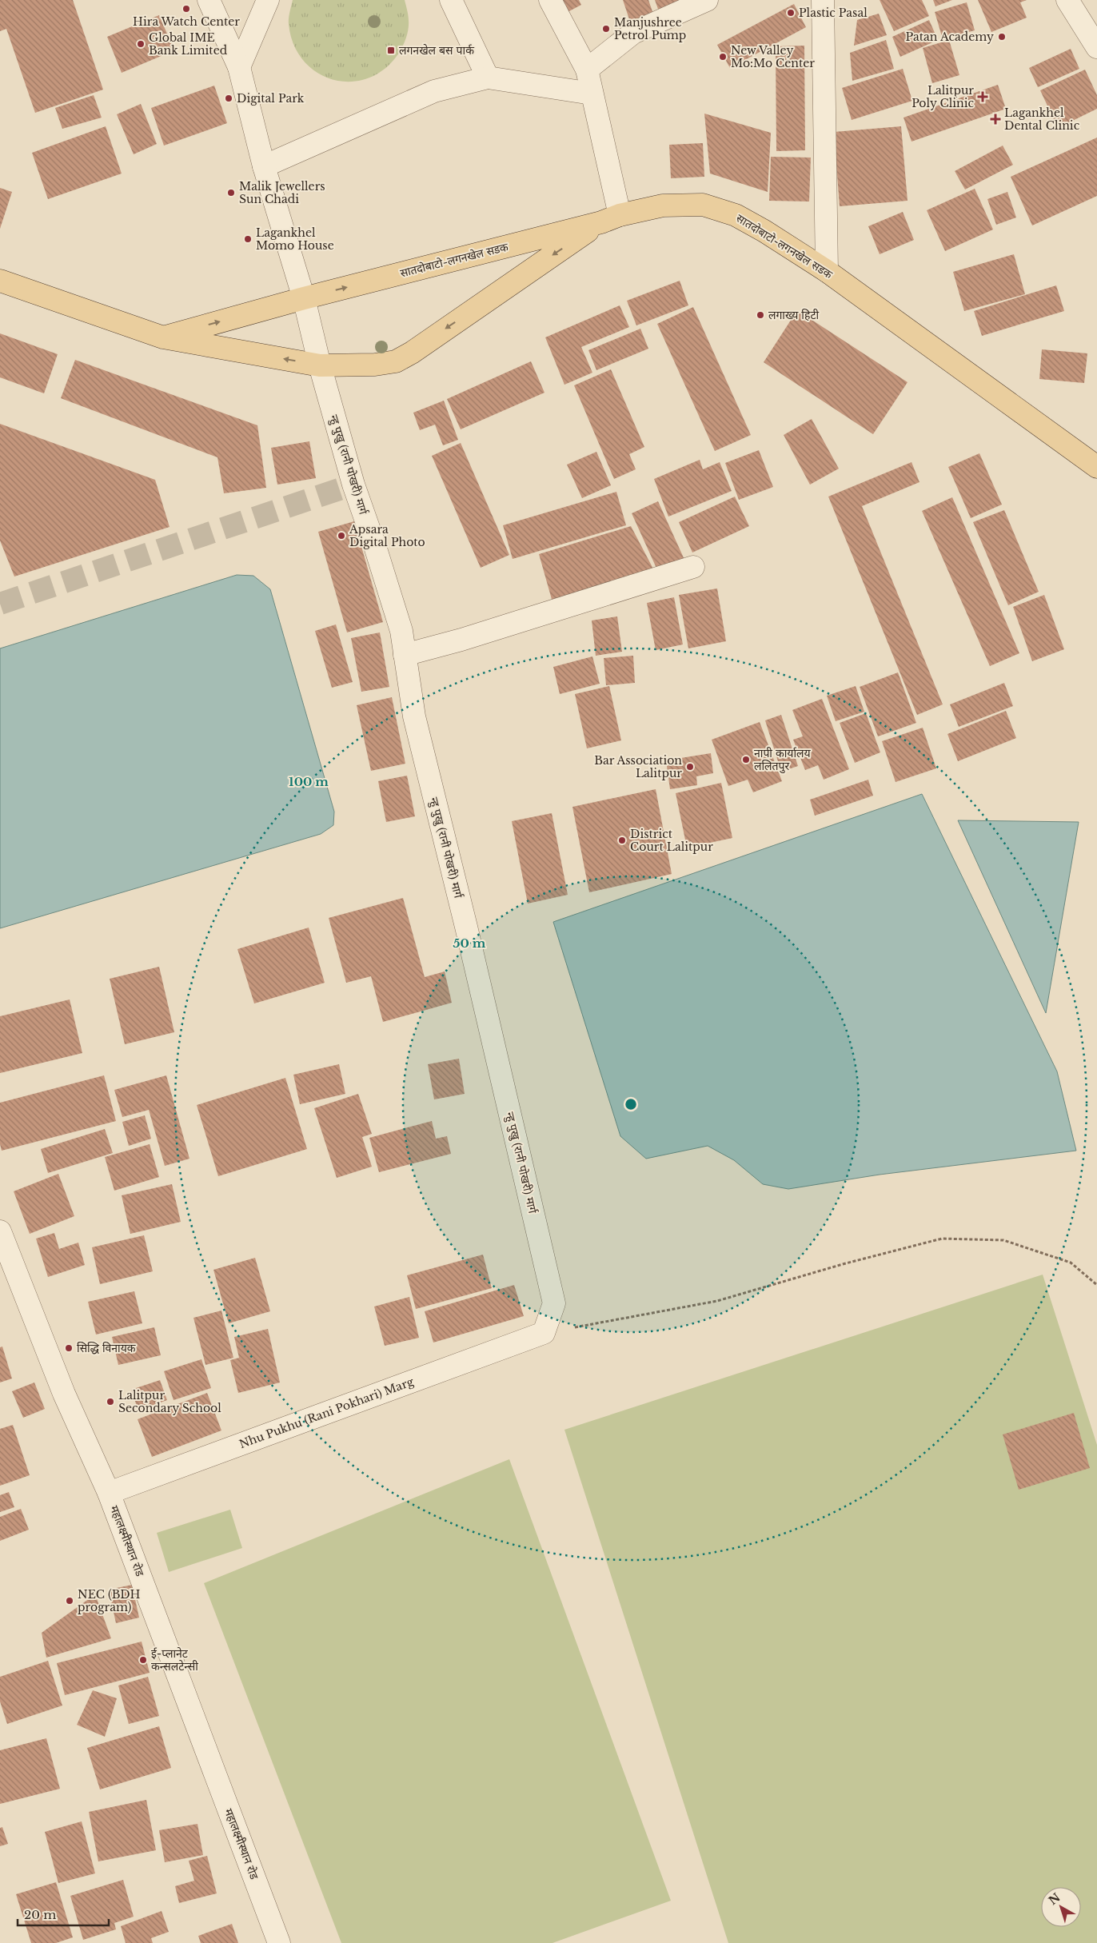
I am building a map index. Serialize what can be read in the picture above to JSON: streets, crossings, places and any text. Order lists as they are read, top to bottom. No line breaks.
{"streets":{"main road":["सातदोबाटो-लगनखेल सडक"],"street":["न्हु पुखु (रानी पोखरी) मार्ग","Nhu Pukhu (Rani Pokhari) Marg","महालक्ष्मीस्थान रोड"]},"crossings":[["सातदोबाटो-लगनखेल सडक","न्हु पुखु (रानी पोखरी) मार्ग"],["न्हु पुखु (रानी पोखरी) मार्ग","Nhu Pukhu (Rani Pokhari) Marg"],["Nhu Pukhu (Rani Pokhari) Marg","महालक्ष्मीस्थान रोड"]],"places":{"other":["Hira Watch Center","Plastic Pasal","Manjushree Petrol Pump","Patan Academy","Global IME Bank Limited","New Valley Mo:Mo Center","Digital Park","Malik Jewellers Sun Chadi","Lagankhel Momo House","लगाख्य हिटी","Apsara Digital Photo","नापी कार्यालय ललितपुर","Bar Association Lalitpur","District Court Lalitpur","सिद्धि विनायक","Lalitpur Secondary School","NEC (BDH program)","ई-प्लानेट कन्सलटेन्सी"],"transit":["लगनखेल बस पार्क"],"health":["Lalitpur Poly Clinic","Lagankhel Dental Clinic"]},"scale_bar":"20 m","north":"top left","rings":["100 m","50 m"]}
